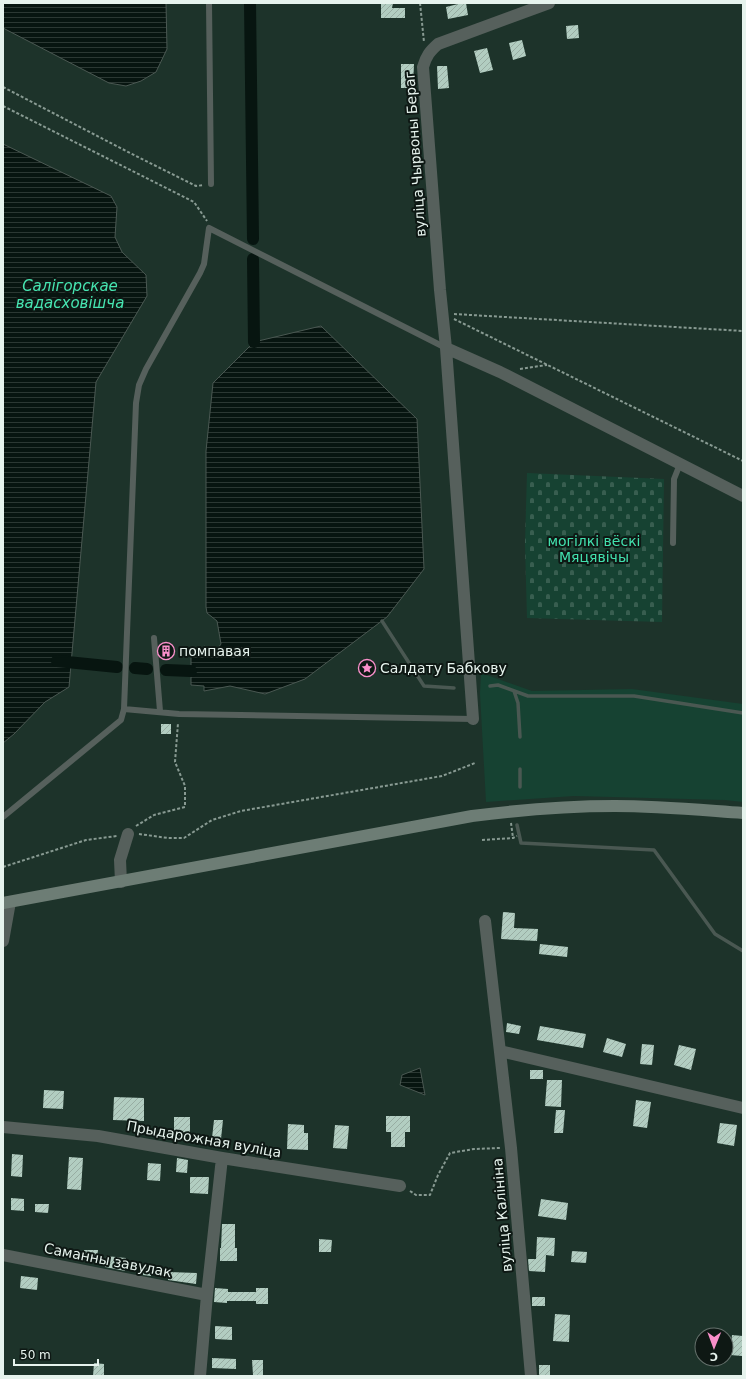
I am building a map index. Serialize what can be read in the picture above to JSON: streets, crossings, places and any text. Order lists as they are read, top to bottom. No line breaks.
{"streets":{"street":["вуліца Чырвоны Бераг","Прыдарожная вуліца","вуліца Калініна","Саманны завулак"]},"water":["Салігорскае вадасховішча"],"parks":["могілкі вёскі Мяцявічы"],"places":{"building":["помпавая"],"place":["Салдату Бабкову"]},"scale_bar":"50 m","north":"bottom"}
